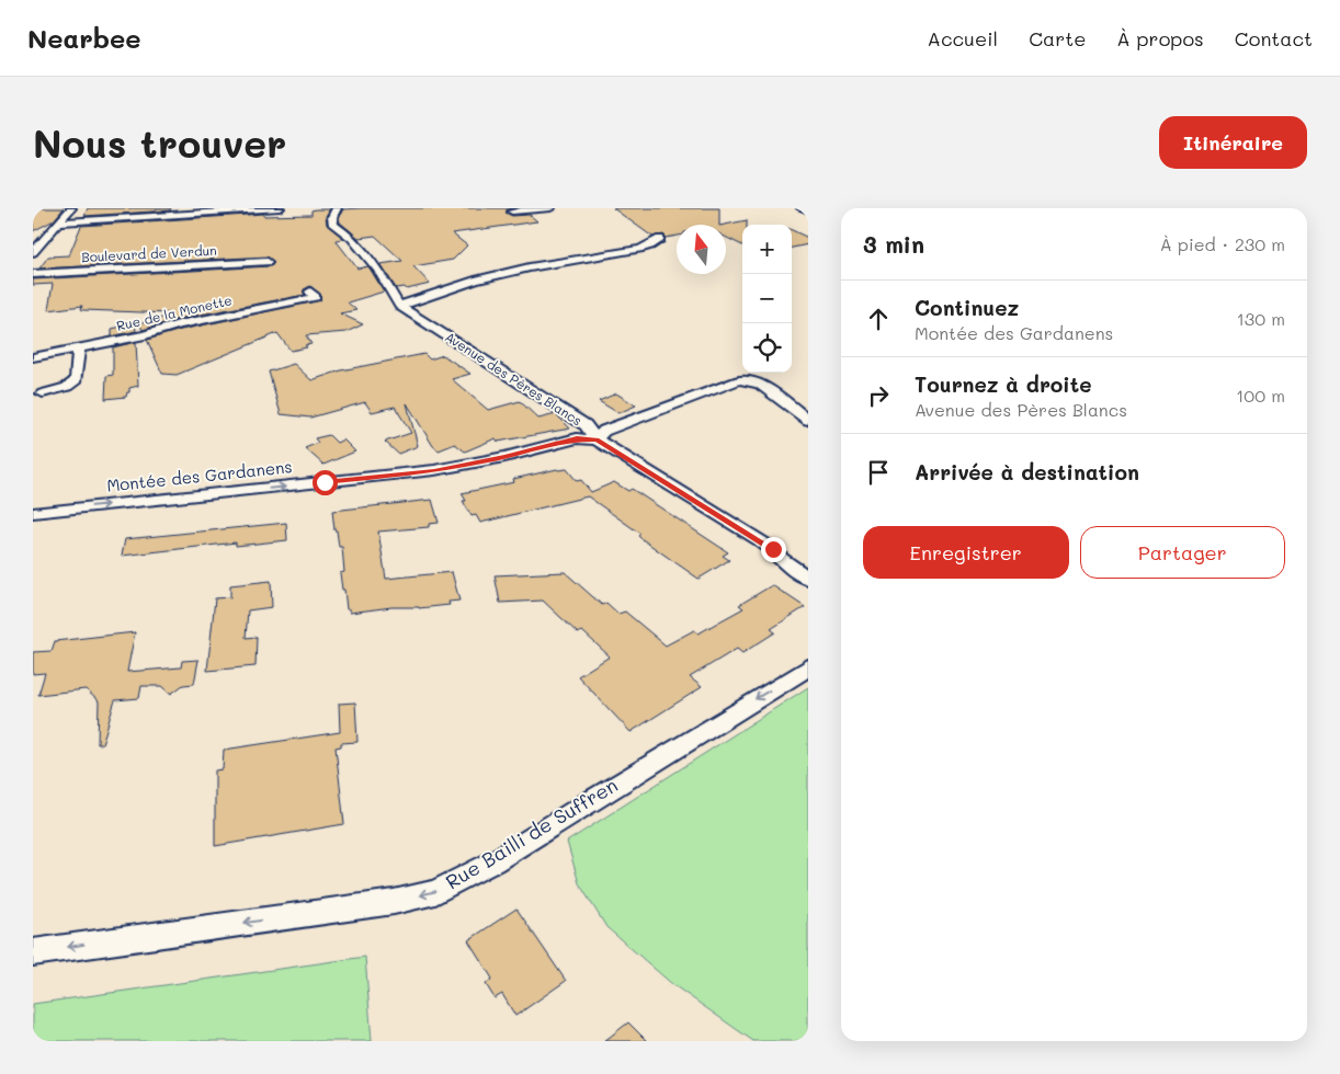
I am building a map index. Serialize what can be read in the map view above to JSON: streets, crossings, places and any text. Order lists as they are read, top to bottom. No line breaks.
{"streets":{"street":["Boulevard de Verdun","Rue de la Monette","Avenue des Pères Blancs","Montée des Gardanens","Rue Bailli de Suffren"]},"crossings":[["Avenue des Pères Blancs","Montée des Gardanens"]],"one_way":["Montée des Gardanens","Rue Bailli de Suffren"],"north":"top","page":{"header":"Nearbee","nav":["Accueil","Carte","À propos","Contact"],"buttons":["Itinéraire",["Enregistrer","Partager"]],"title":"Nous trouver","heading":["3 min","À pied · 230 m"],"map_buttons":["+","−"],"list":[["Continuez","Montée des Gardanens","130 m"],["Tournez à droite","Avenue des Pères Blancs","100 m"],"Arrivée à destination"]}}
